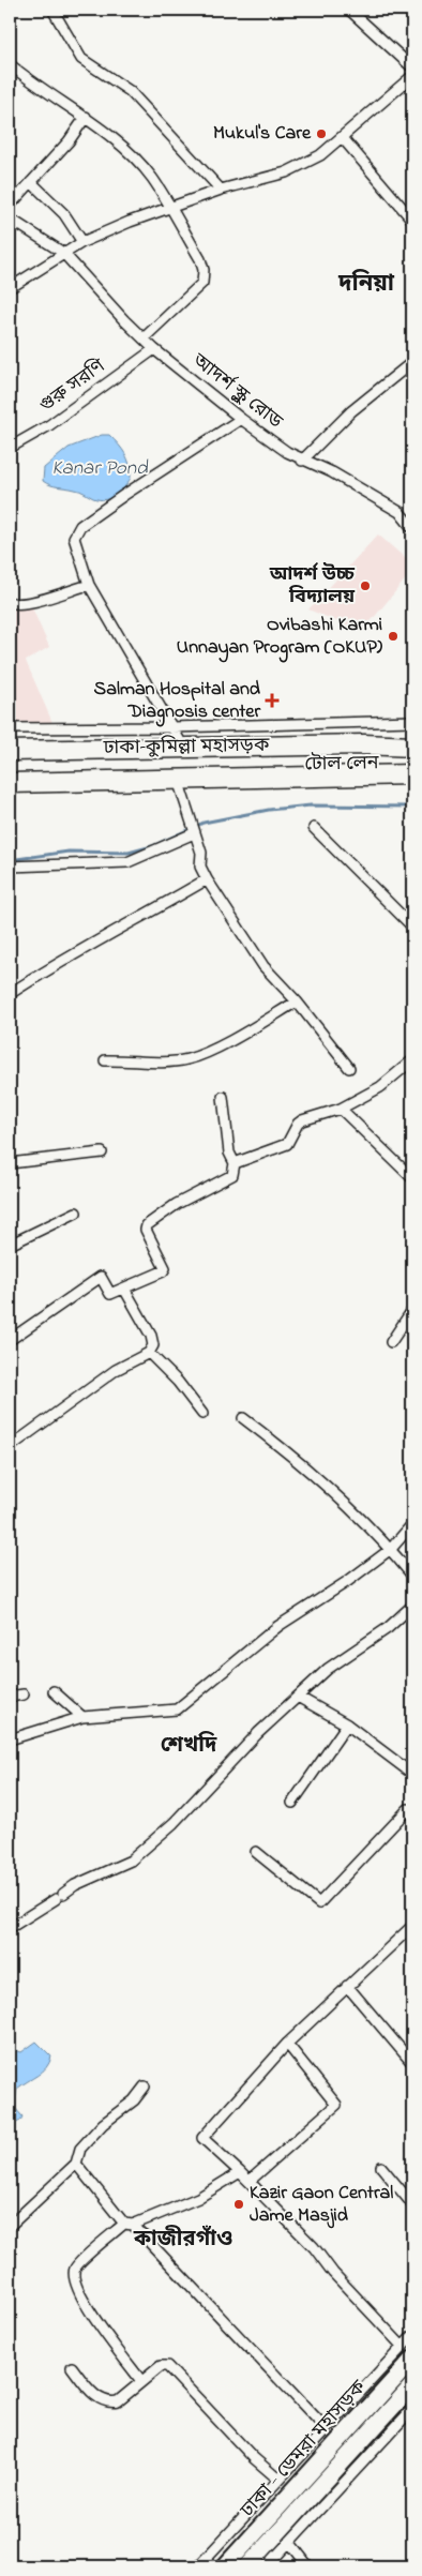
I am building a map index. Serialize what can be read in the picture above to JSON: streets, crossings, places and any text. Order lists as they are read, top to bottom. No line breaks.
{"streets":{"highway":["ঢাকা–কুমিল্লা মহাসড়ক","টোল লেন"],"main road":["ঢাকা - ডেমরা মহাসড়ক"],"street":["গুরু সরণি","আদর্শ স্কুল রোড"]},"crossings":[["গুরু সরণি","আদর্শ স্কুল রোড"],["ঢাকা–কুমিল্লা মহাসড়ক","টোল লেন"]],"districts":["দনিয়া","শেখদি","কাজীরগাঁও"],"water":["Kanar Pond"],"places":{"other":["Mukul's Care","আদর্শ উচ্চ বিদ্যালয়","Ovibashi Karmi Unnayan Program (OKUP)","Kazir Gaon Central Jame Masjid"],"health":["Salman Hospital and Diagnosis center"]}}
